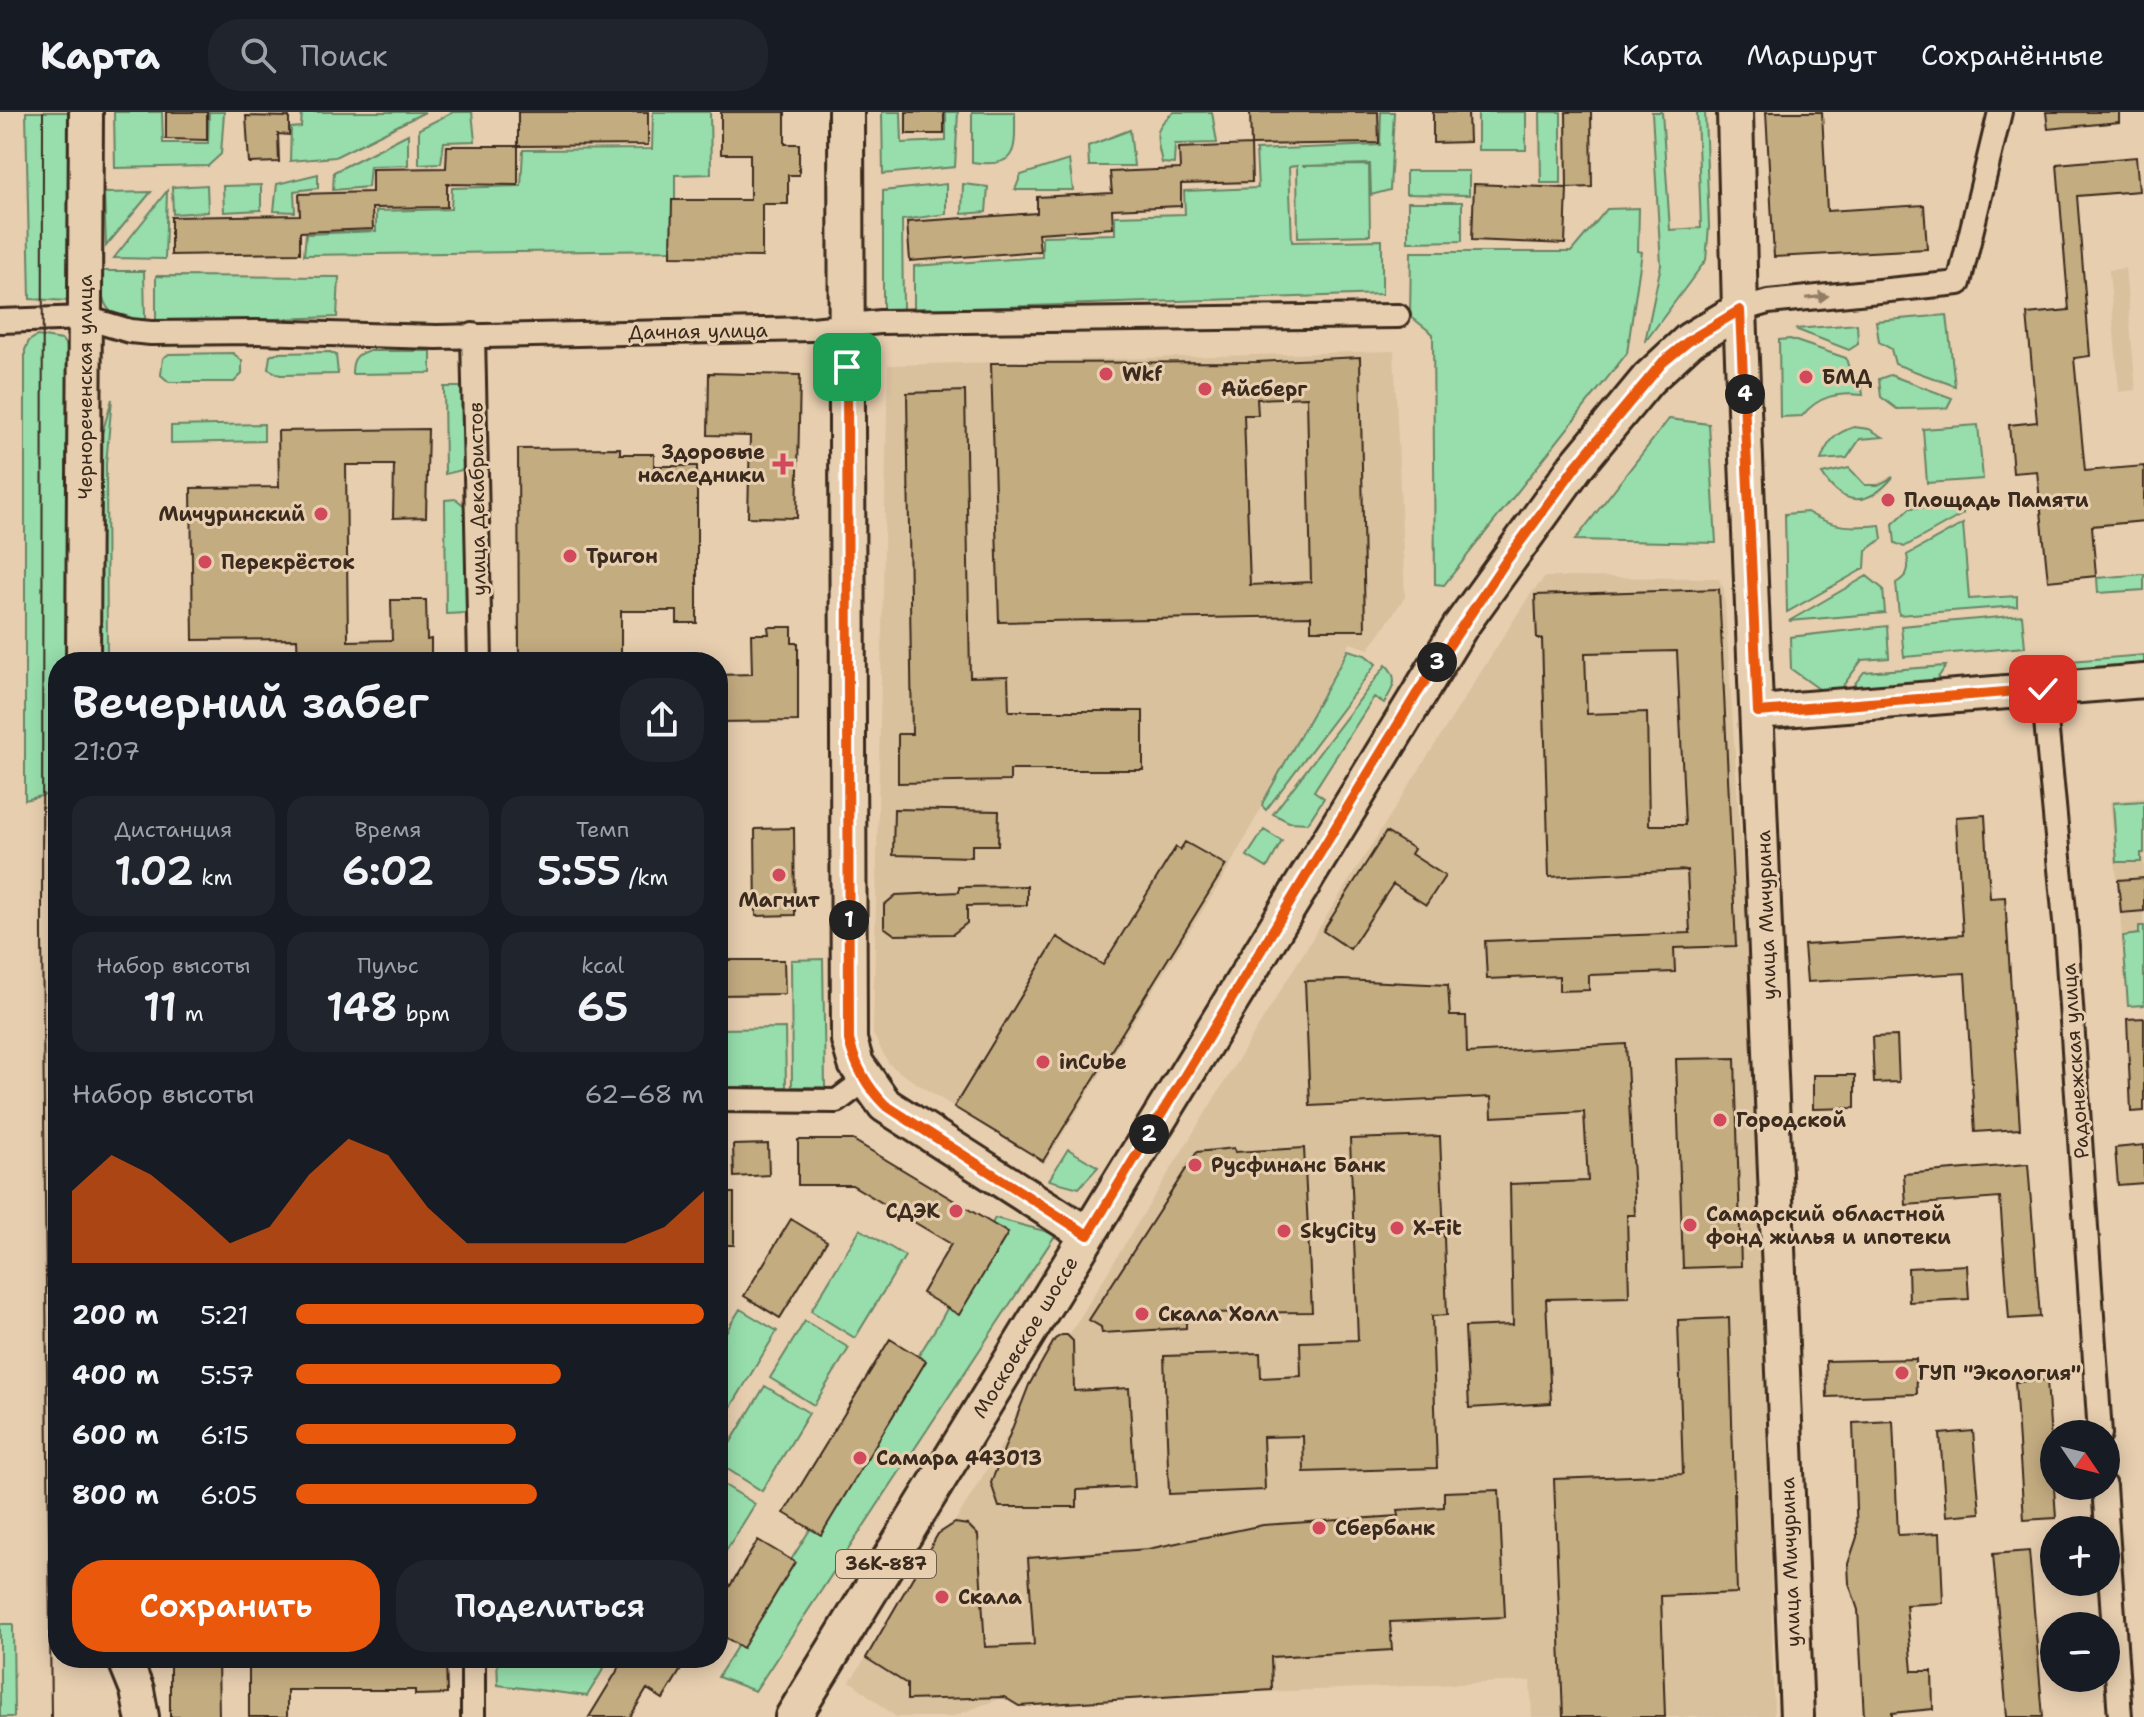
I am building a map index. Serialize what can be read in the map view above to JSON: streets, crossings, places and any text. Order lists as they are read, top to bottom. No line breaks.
{"streets":{"main road":["Чернореченская улица","улица Мичурина","Московское шоссе","36К-887"],"street":["Дачная улица","улица Декабристов","Радонежская улица"]},"crossings":[["Дачная улица","Чернореченская улица"],["Дачная улица","улица Декабристов"],["улица Мичурина","Московское шоссе"]],"places":{"other":["Wkf","БМД","Айсберг","Площадь Памяти","Мичуринский","Тригон","Перекрёсток","Магнит","inCube","Городской","Русфинанс Банк","СДЭК","Самарский областной фонд жилья и ипотеки","X-Fit","SkyCity","Скала Холл","ГУП \"Экология\"","Самара 443013","Сбербанк","Скала"],"health":["Здоровые наследники"]},"north":"bottom right","page":{"header":"Карта","search":"Поиск","nav":["Карта","Маршрут","Сохранённые"],"pins":["4","3","1","2"],"heading":["Вечерний забег","21:07"],"stats":[["Дистанция","1.02 km"],["Время","6:02"],["Темп","5:55 /km"],["Набор высоты","11 m"],["Пульс","148 bpm"],["kcal","65"]],"chart":["Набор высоты","62–68 m"],"list":[{"name":"200 m","note":"5:21"},{"name":"400 m","note":"5:57"},{"name":"600 m","note":"6:15"},{"name":"800 m","note":"6:05"}],"map_buttons":["+","−"],"buttons":["Сохранить","Поделиться"]}}
